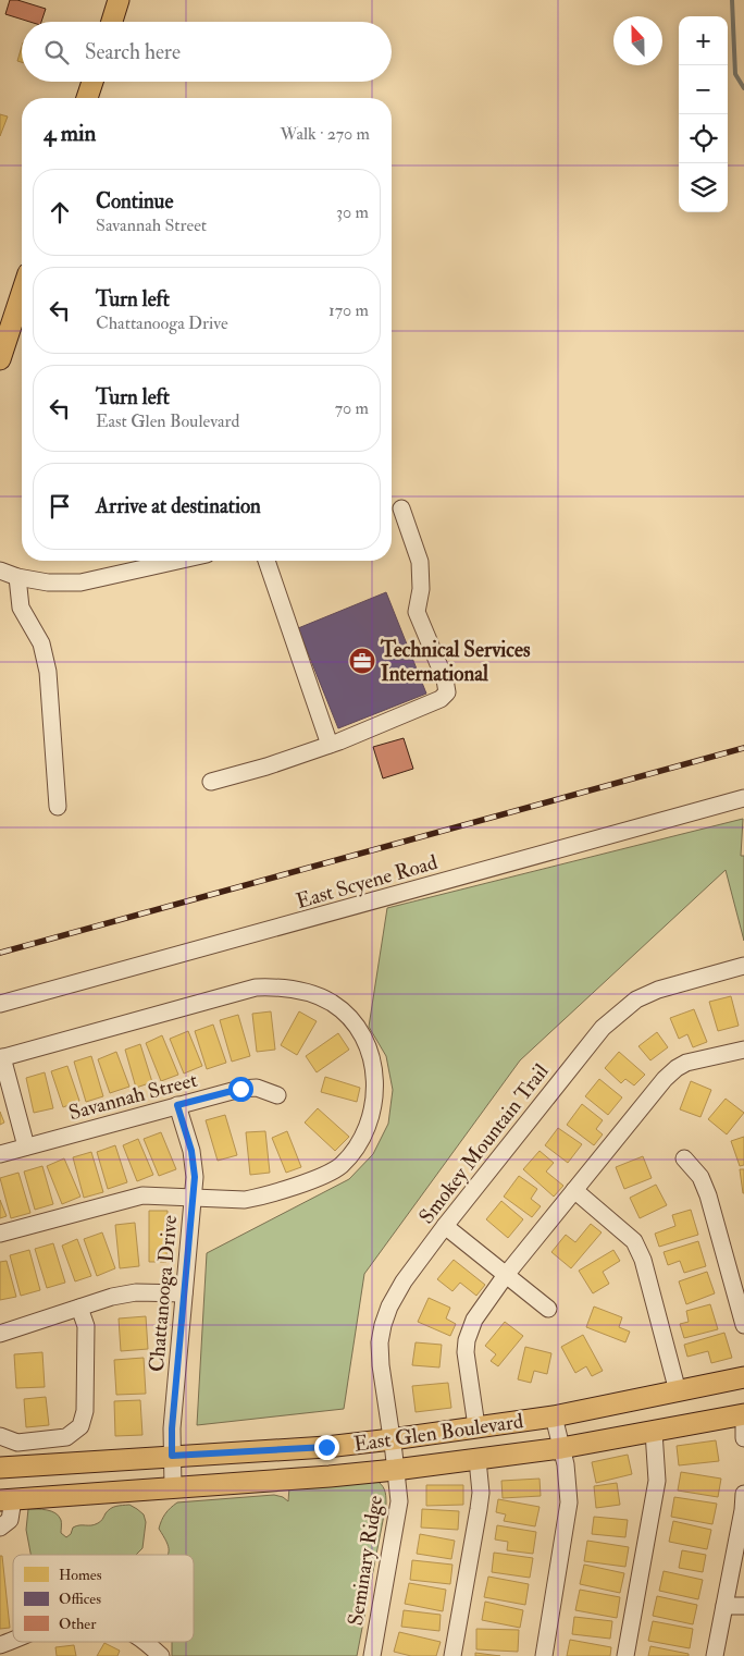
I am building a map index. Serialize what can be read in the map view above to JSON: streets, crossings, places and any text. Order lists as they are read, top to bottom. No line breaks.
{"streets":{"main road":["East Glen Boulevard"],"street":["East Scyene Road","Savannah Street","Smokey Mountain Trail","Chattanooga Drive","Seminary Ridge"]},"crossings":[["Savannah Street","Chattanooga Drive"],["Smokey Mountain Trail","East Glen Boulevard"],["Smokey Mountain Trail","Seminary Ridge"],["Chattanooga Drive","East Glen Boulevard"],["East Glen Boulevard","Seminary Ridge"]],"places":{"office":["Technical Services International"]},"legend":["Homes","Offices","Other"],"north":"top","page":{"map_buttons":["+","−"],"search":"Search here","heading":["4 min","Walk · 270 m"],"list":[["Continue","Savannah Street","30 m"],["Turn left","Chattanooga Drive","170 m"],["Turn left","East Glen Boulevard","70 m"],"Arrive at destination"]}}
